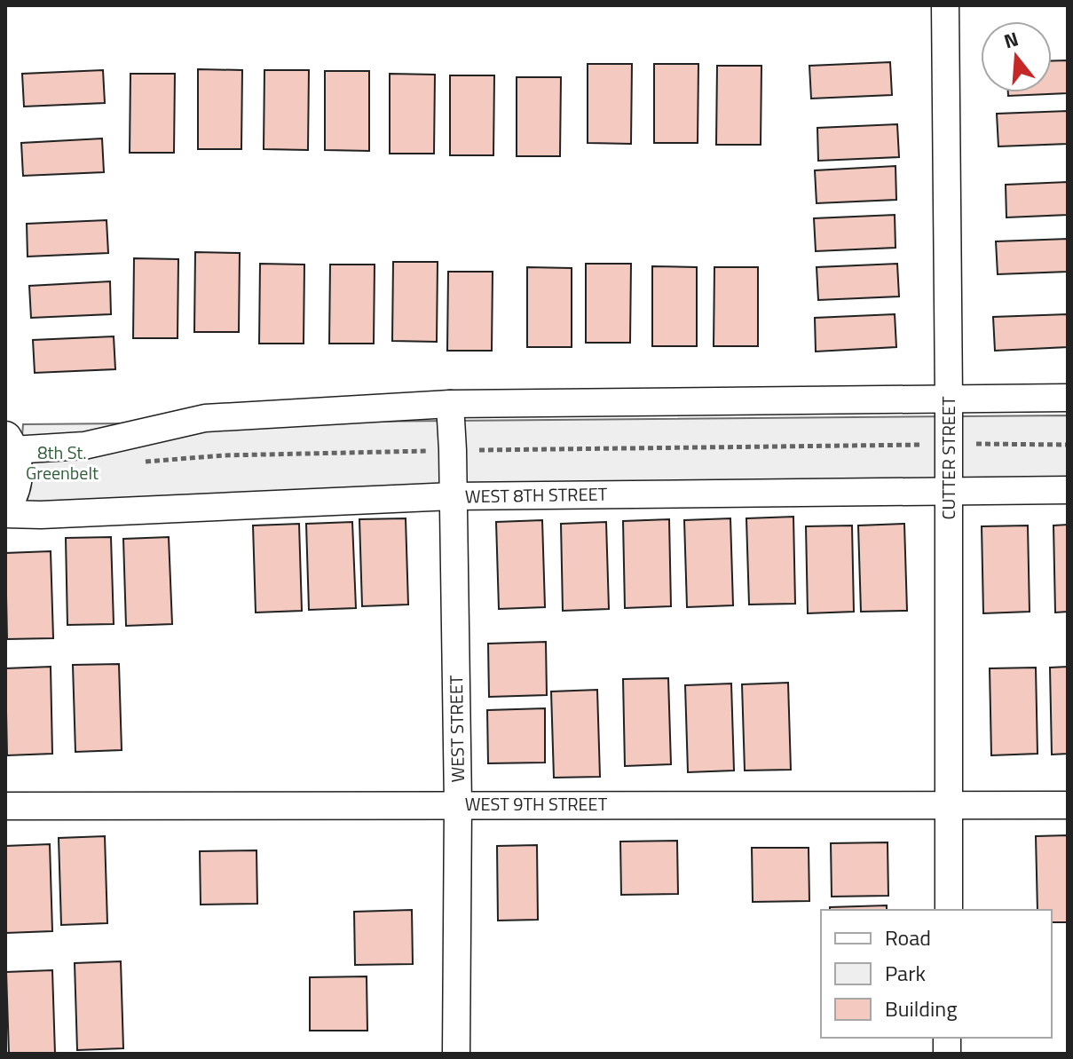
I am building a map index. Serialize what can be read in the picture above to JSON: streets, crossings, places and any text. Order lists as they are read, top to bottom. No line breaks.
{"streets":{"street":["CUTTER STREET","WEST 8TH STREET","WEST STREET","WEST 9TH STREET"]},"crossings":[["CUTTER STREET","WEST 8TH STREET"],["CUTTER STREET","WEST 9TH STREET"],["WEST 8TH STREET","WEST STREET"],["WEST STREET","WEST 9TH STREET"]],"parks":["8th St. Greenbelt"],"legend":["Road","Park","Building"],"north":"top"}
